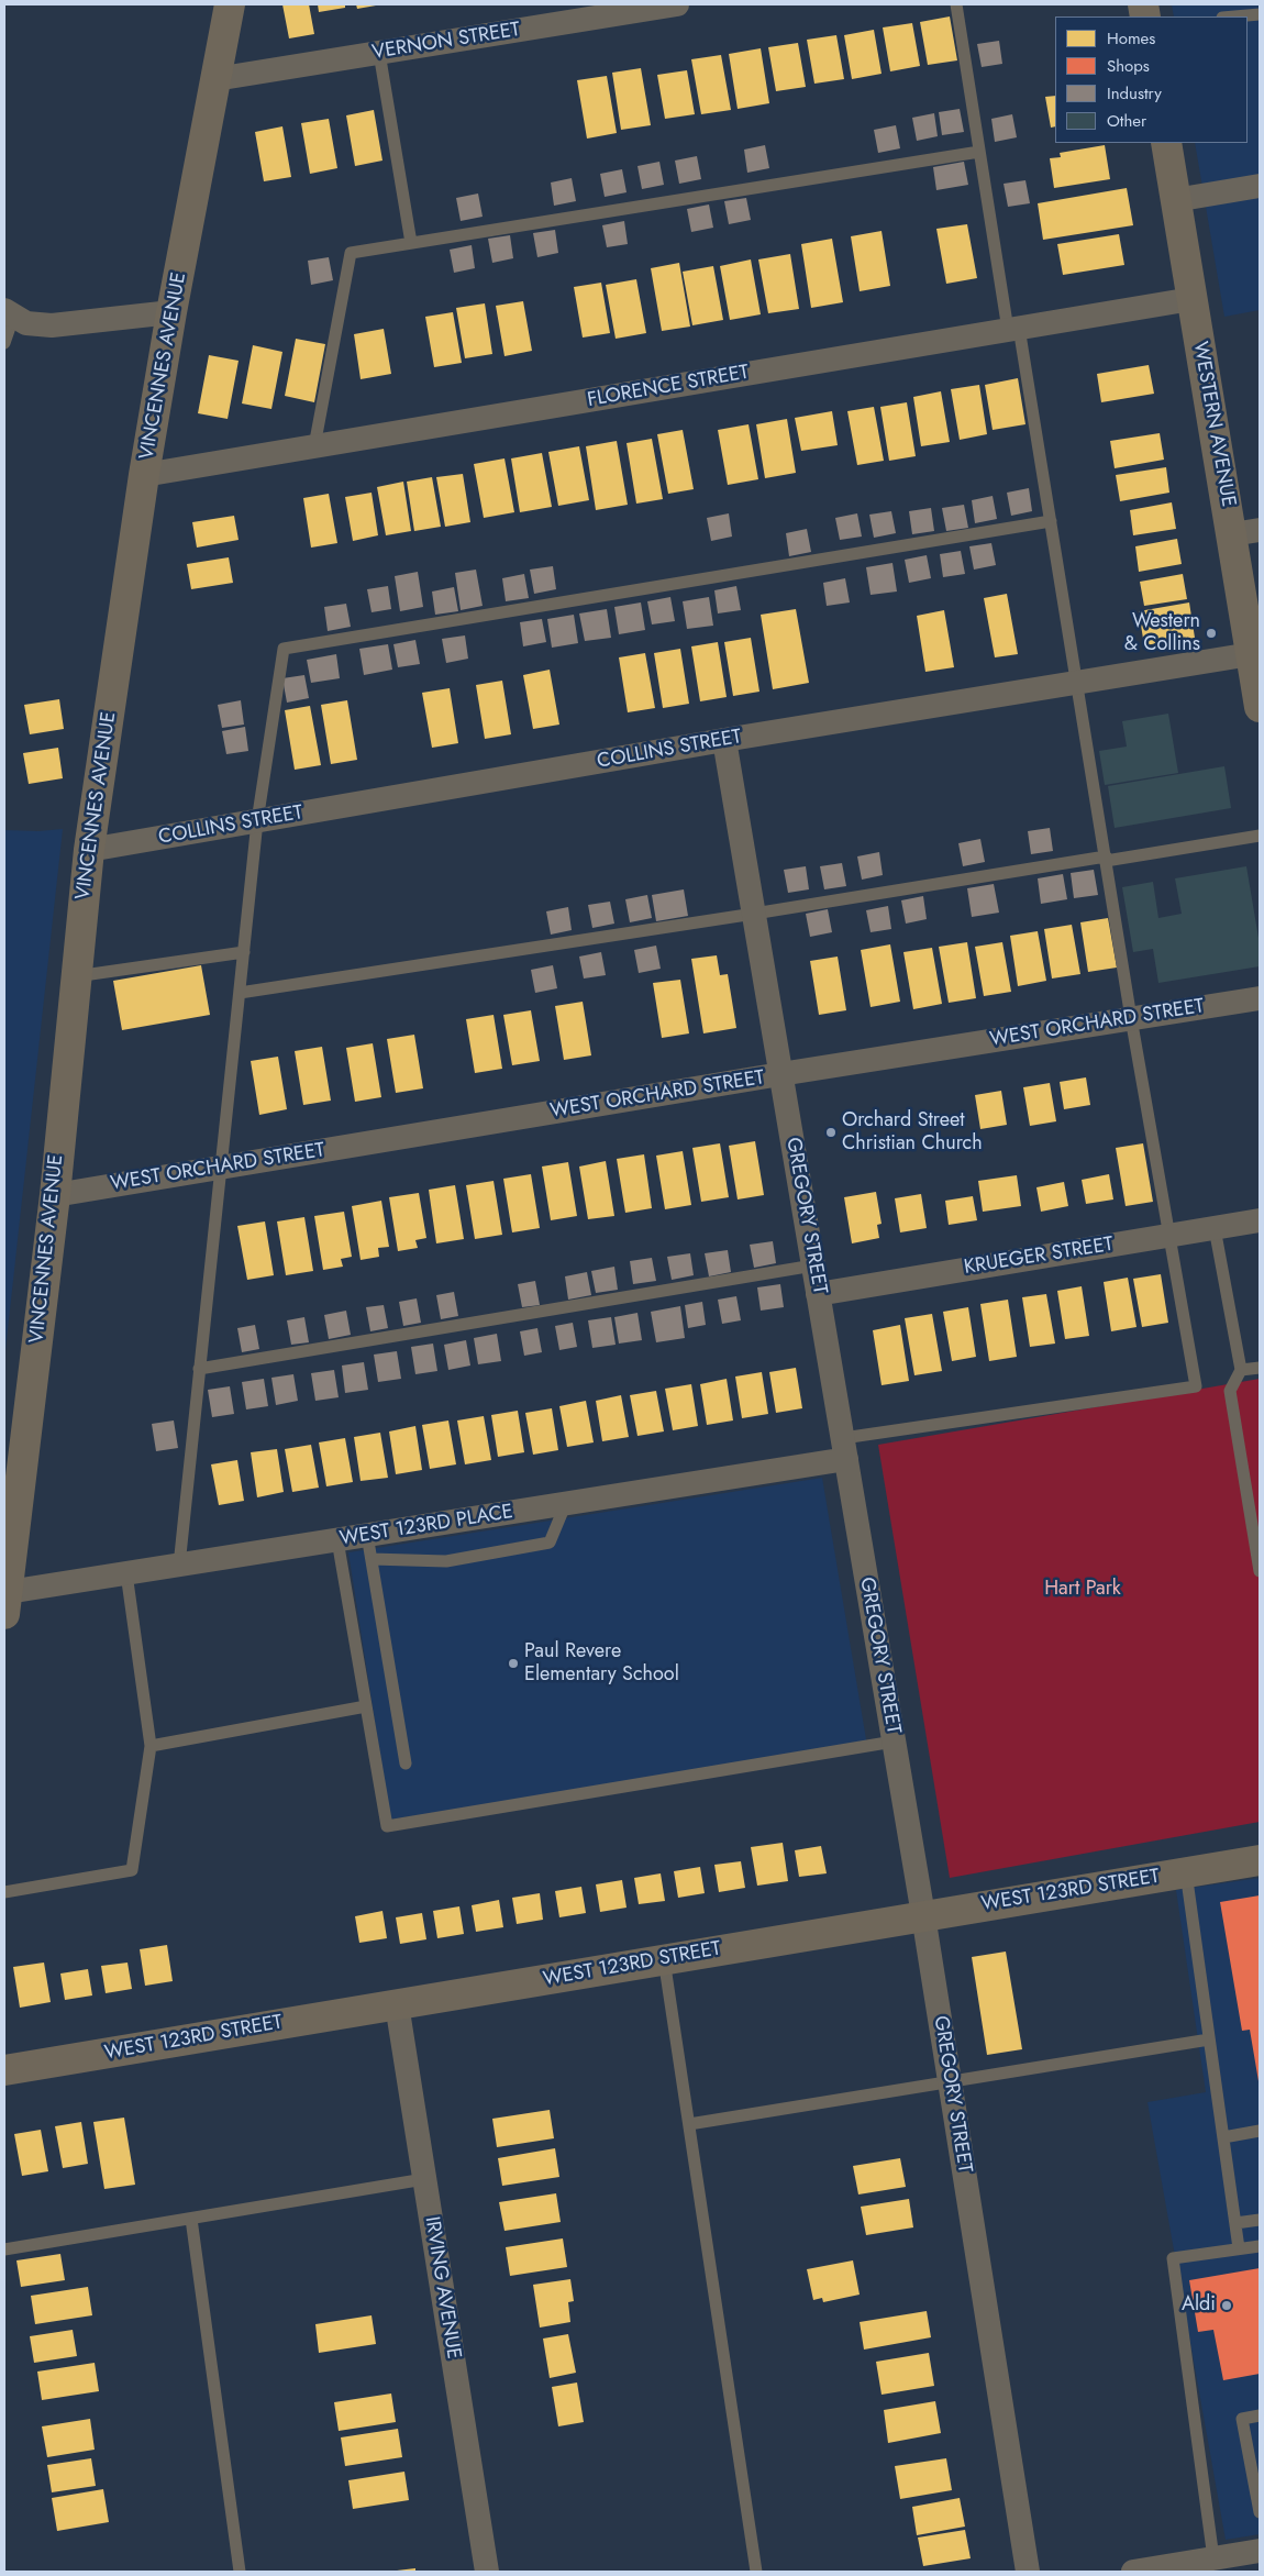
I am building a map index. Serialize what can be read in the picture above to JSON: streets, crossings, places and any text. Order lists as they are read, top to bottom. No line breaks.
{"streets":{"main road":["VINCENNES AVENUE","WESTERN AVENUE","WEST 123RD STREET"],"street":["VERNON STREET","FLORENCE STREET","COLLINS STREET","WEST ORCHARD STREET","GREGORY STREET","KRUEGER STREET","WEST 123RD PLACE","IRVING AVENUE"]},"crossings":[["VERNON STREET","VINCENNES AVENUE"],["VINCENNES AVENUE","FLORENCE STREET"],["VINCENNES AVENUE","COLLINS STREET"],["VINCENNES AVENUE","WEST ORCHARD STREET"],["VINCENNES AVENUE","WEST 123RD PLACE"],["FLORENCE STREET","WESTERN AVENUE"],["WESTERN AVENUE","COLLINS STREET"],["COLLINS STREET","GREGORY STREET"],["WEST ORCHARD STREET","GREGORY STREET"],["GREGORY STREET","KRUEGER STREET"],["GREGORY STREET","WEST 123RD PLACE"],["GREGORY STREET","WEST 123RD STREET"],["WEST 123RD STREET","IRVING AVENUE"]],"parks":["Hart Park"],"places":["Western & Collins","Orchard Street Christian Church","Paul Revere Elementary School","Aldi"],"legend":["Homes","Shops","Industry","Other"]}
